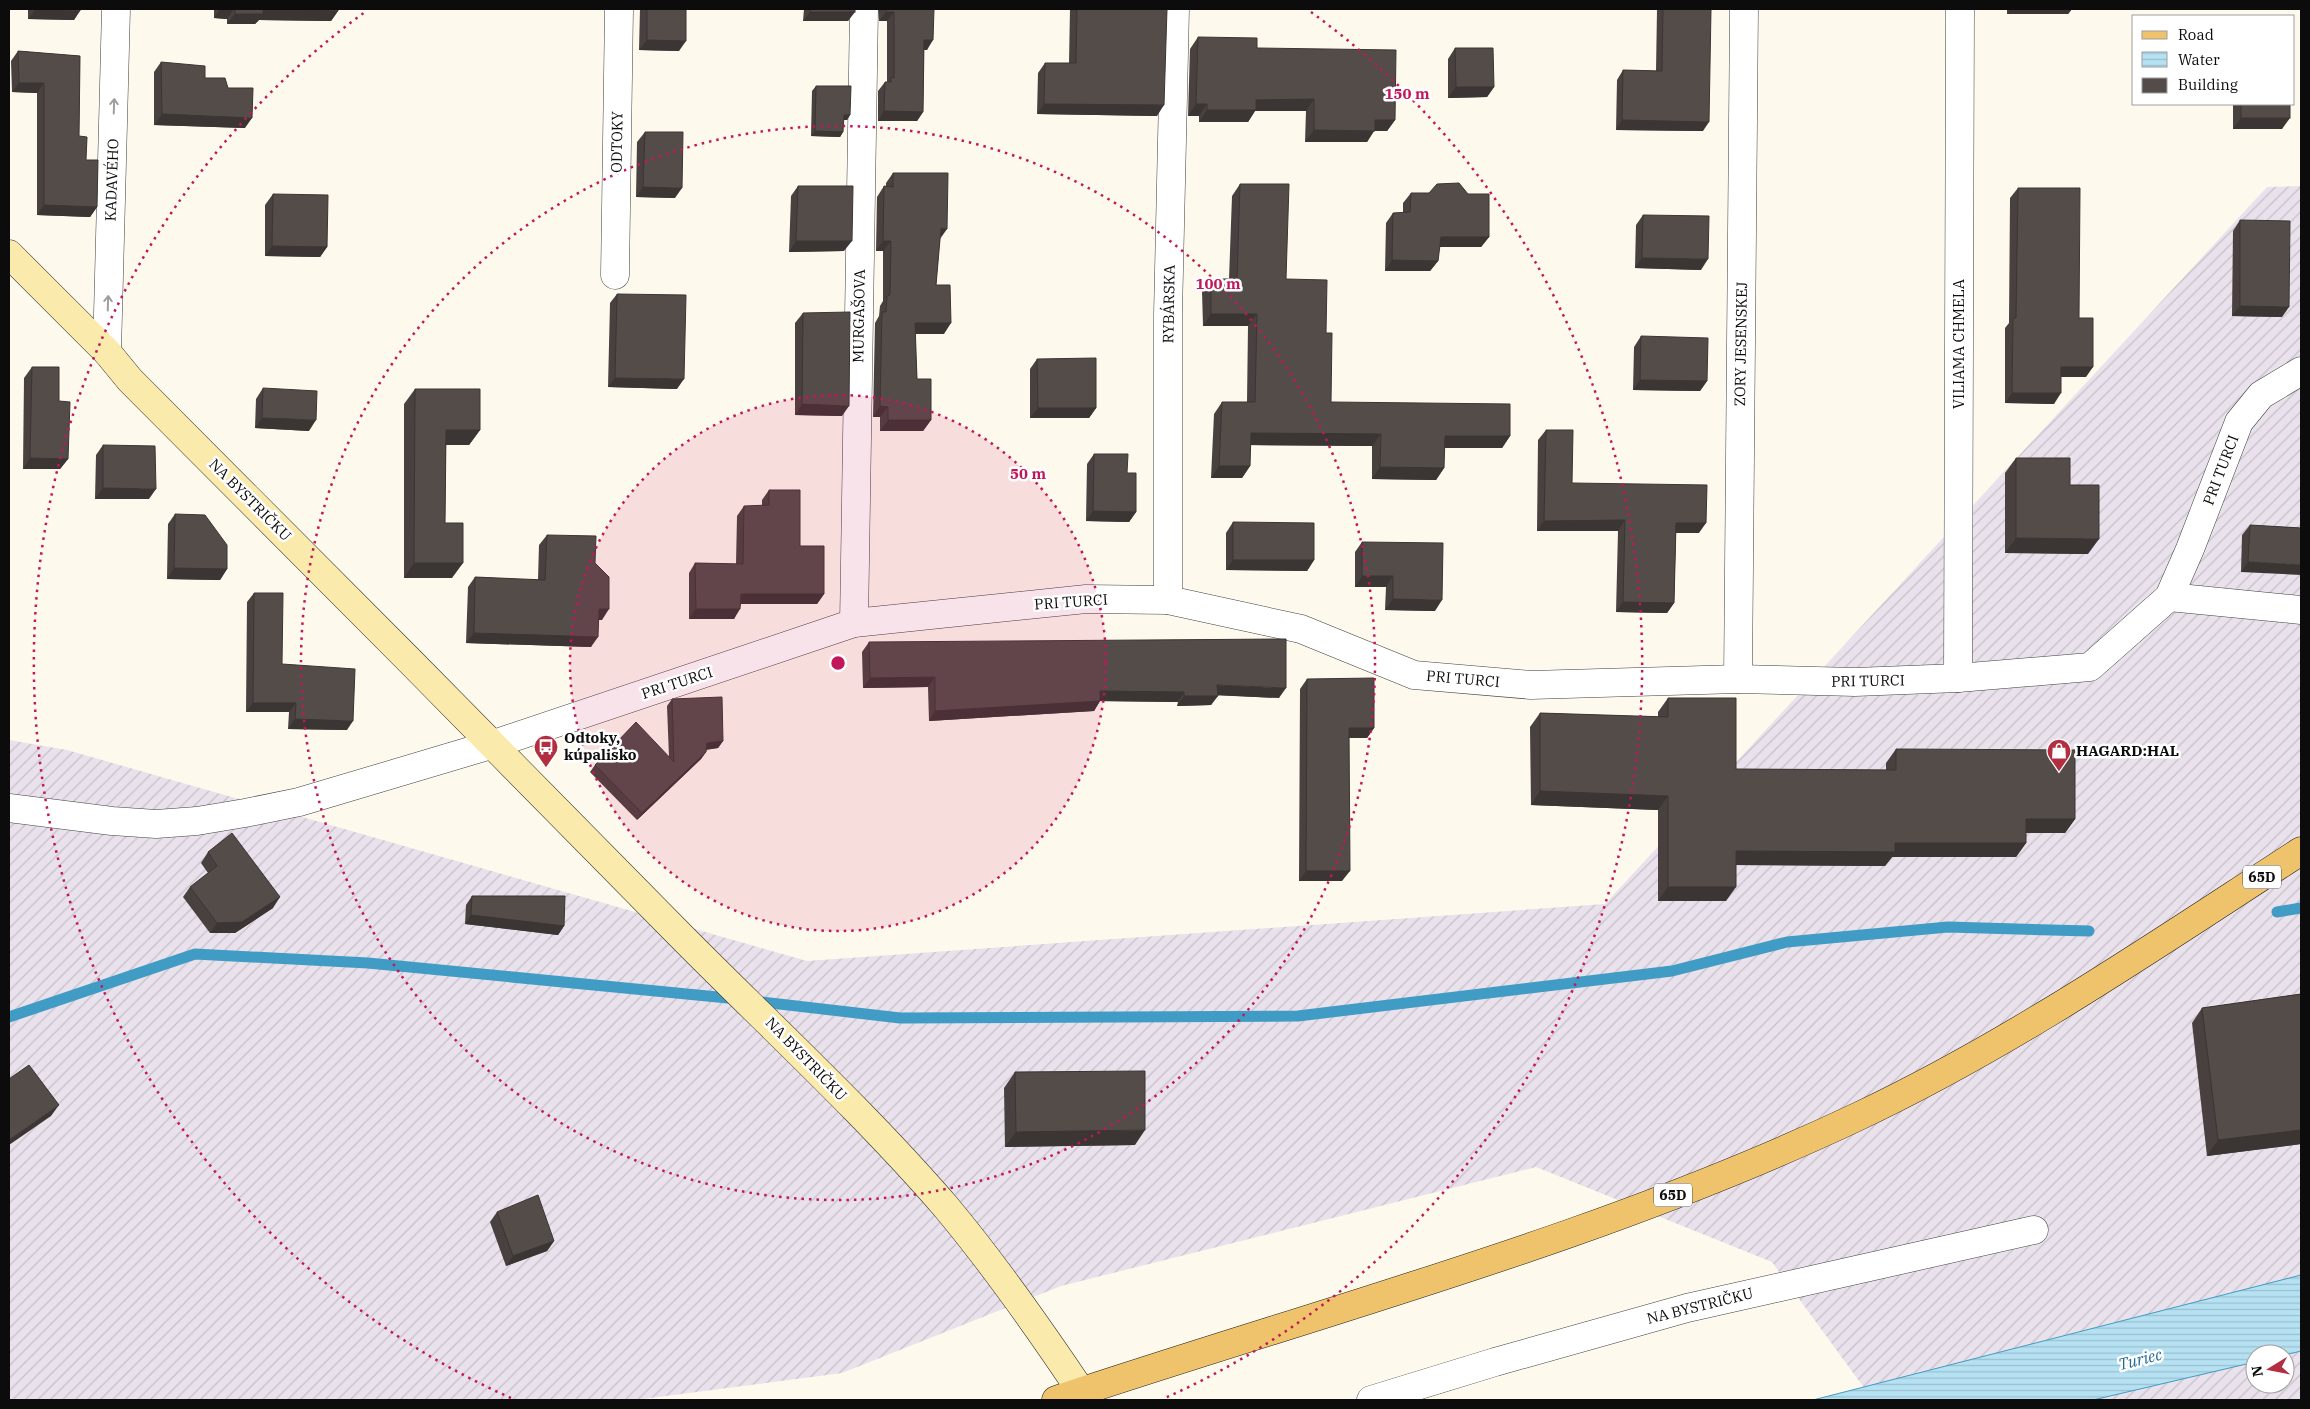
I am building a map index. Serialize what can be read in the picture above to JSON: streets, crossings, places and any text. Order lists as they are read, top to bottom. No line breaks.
{"streets":{"main road":["65D"],"street":["ODTOKY","KADAVÉHO","RYBÁRSKA","MURGAŠOVA","ZORY JESENSKEJ","VILIAMA CHMELA","PRI TURCI","NA BYSTRIČKU"]},"crossings":[["KADAVÉHO","NA BYSTRIČKU"],["RYBÁRSKA","PRI TURCI"],["MURGAŠOVA","PRI TURCI"],["ZORY JESENSKEJ","PRI TURCI"],["VILIAMA CHMELA","PRI TURCI"],["PRI TURCI","NA BYSTRIČKU"],["NA BYSTRIČKU","65D"]],"one_way":["KADAVÉHO"],"water":["Turiec"],"places":{"bus stop":["Odtoky, kúpalisko"],"shop":["HAGARD:HAL"]},"legend":["Road","Water","Building"],"north":"left","rings":["150 m","100 m","50 m"]}
